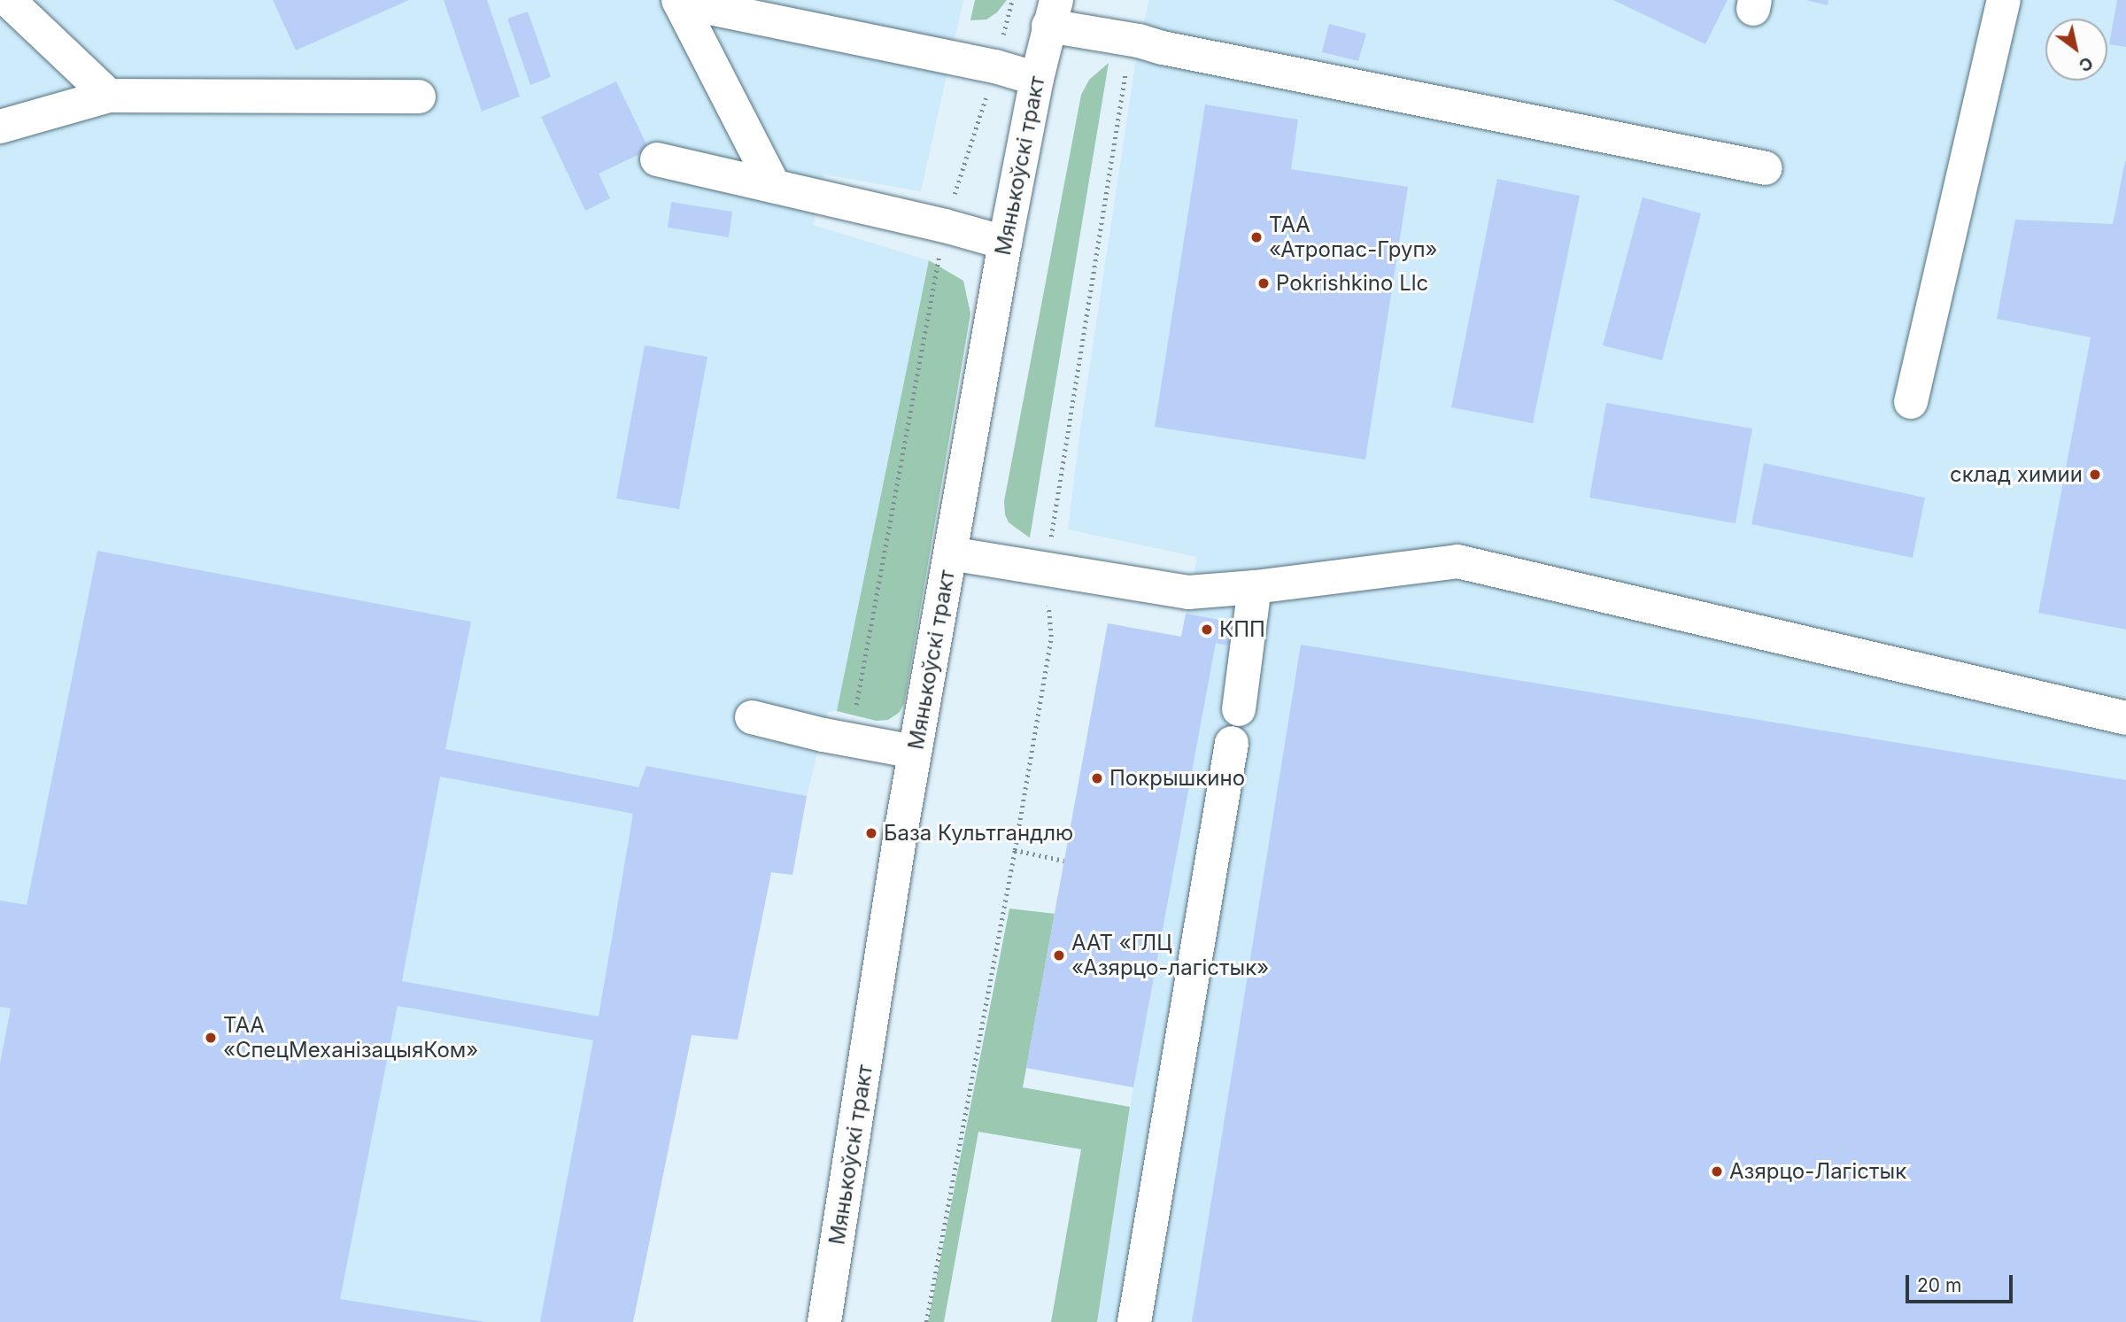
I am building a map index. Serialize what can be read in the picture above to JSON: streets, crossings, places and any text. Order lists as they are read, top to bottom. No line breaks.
{"streets":{"street":["Мянькоўскі тракт"]},"places":["ТАА «Атропас-Груп»","Pokrishkino Llc","склад химии","КПП","Покрышкино","База Культгандлю","ААТ «ГЛЦ «Азярцо-лагістык»","ТАА «СпецМеханізацыяКом»","Азярцо-Лагістык"],"scale_bar":"20 m","north":"bottom right"}
